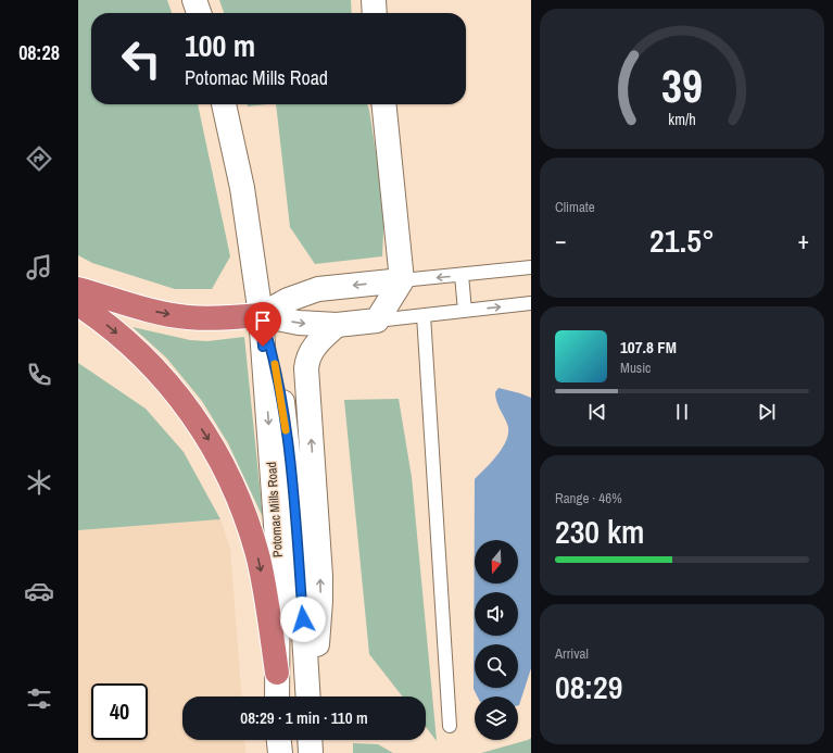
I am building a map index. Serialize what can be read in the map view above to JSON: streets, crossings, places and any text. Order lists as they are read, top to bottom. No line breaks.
{"streets":{"street":["Potomac Mills Road"]},"north":"bottom","page":{"tabs":"08:28","turn":["100 m","Potomac Mills Road"],"tile":["Climate",["Range · 46%","230 km"],["Arrival","08:29"]],"heat":["−","21.5°","+"],"song":["107.8 FM","Music"],"limit":"40","trip":"08:29 · 1 min · 110 m","gauge":["39","km/h"]}}
